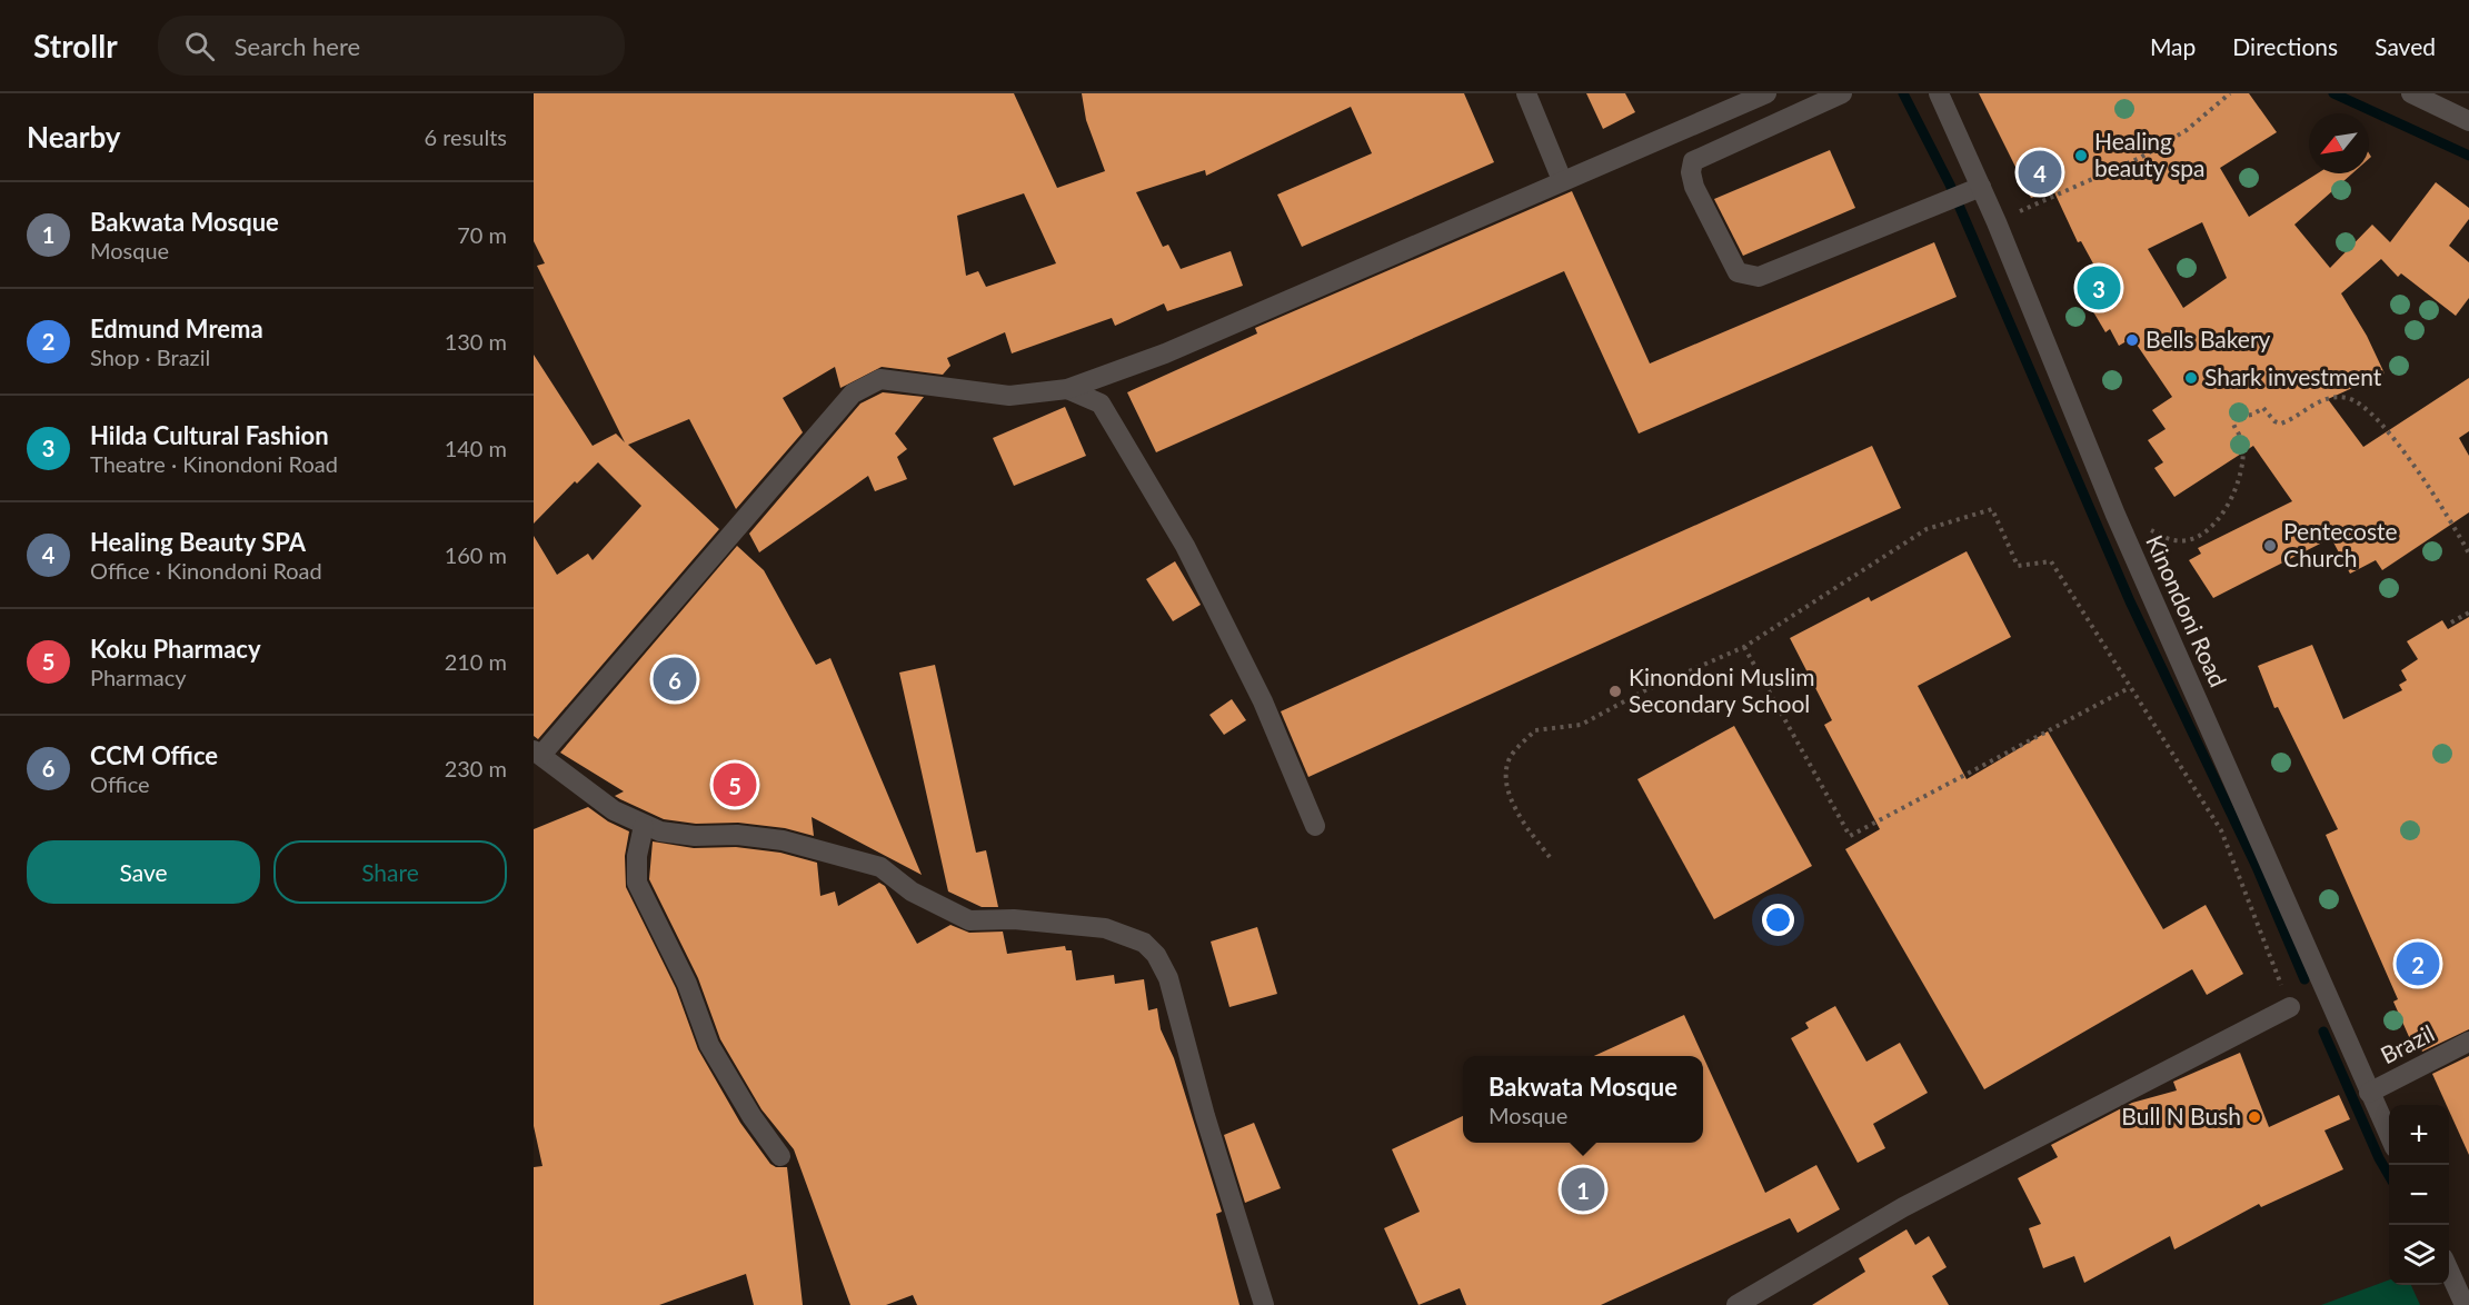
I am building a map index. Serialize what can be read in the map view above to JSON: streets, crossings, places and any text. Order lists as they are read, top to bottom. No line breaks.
{"streets":{"street":["Kinondoni Road","Brazil"]},"crossings":[["Kinondoni Road","Brazil"]],"places":["Healing beauty spa","Bells Bakery","Shark investment","Pentecoste Church","Kinondoni Muslim Secondary School","Bull N Bush"],"north":"bottom left","page":{"header":"Strollr","search":"Search here","nav":["Map","Directions","Saved"],"heading":["Nearby","6 results"],"pins":["4","3","6","5","2","1"],"list":[{"mark":"1","name":"Bakwata Mosque","note":"Mosque","value":"70 m"},{"mark":"2","name":"Edmund Mrema","note":"Shop · Brazil","value":"130 m"},{"mark":"3","name":"Hilda Cultural Fashion","note":"Theatre · Kinondoni Road","value":"140 m"},{"mark":"4","name":"Healing Beauty SPA","note":"Office · Kinondoni Road","value":"160 m"},{"mark":"5","name":"Koku Pharmacy","note":"Pharmacy","value":"210 m"},{"mark":"6","name":"CCM Office","note":"Office","value":"230 m"}],"buttons":["Save","Share"],"popup":["Bakwata Mosque","Mosque"],"map_buttons":["+","−"]}}
